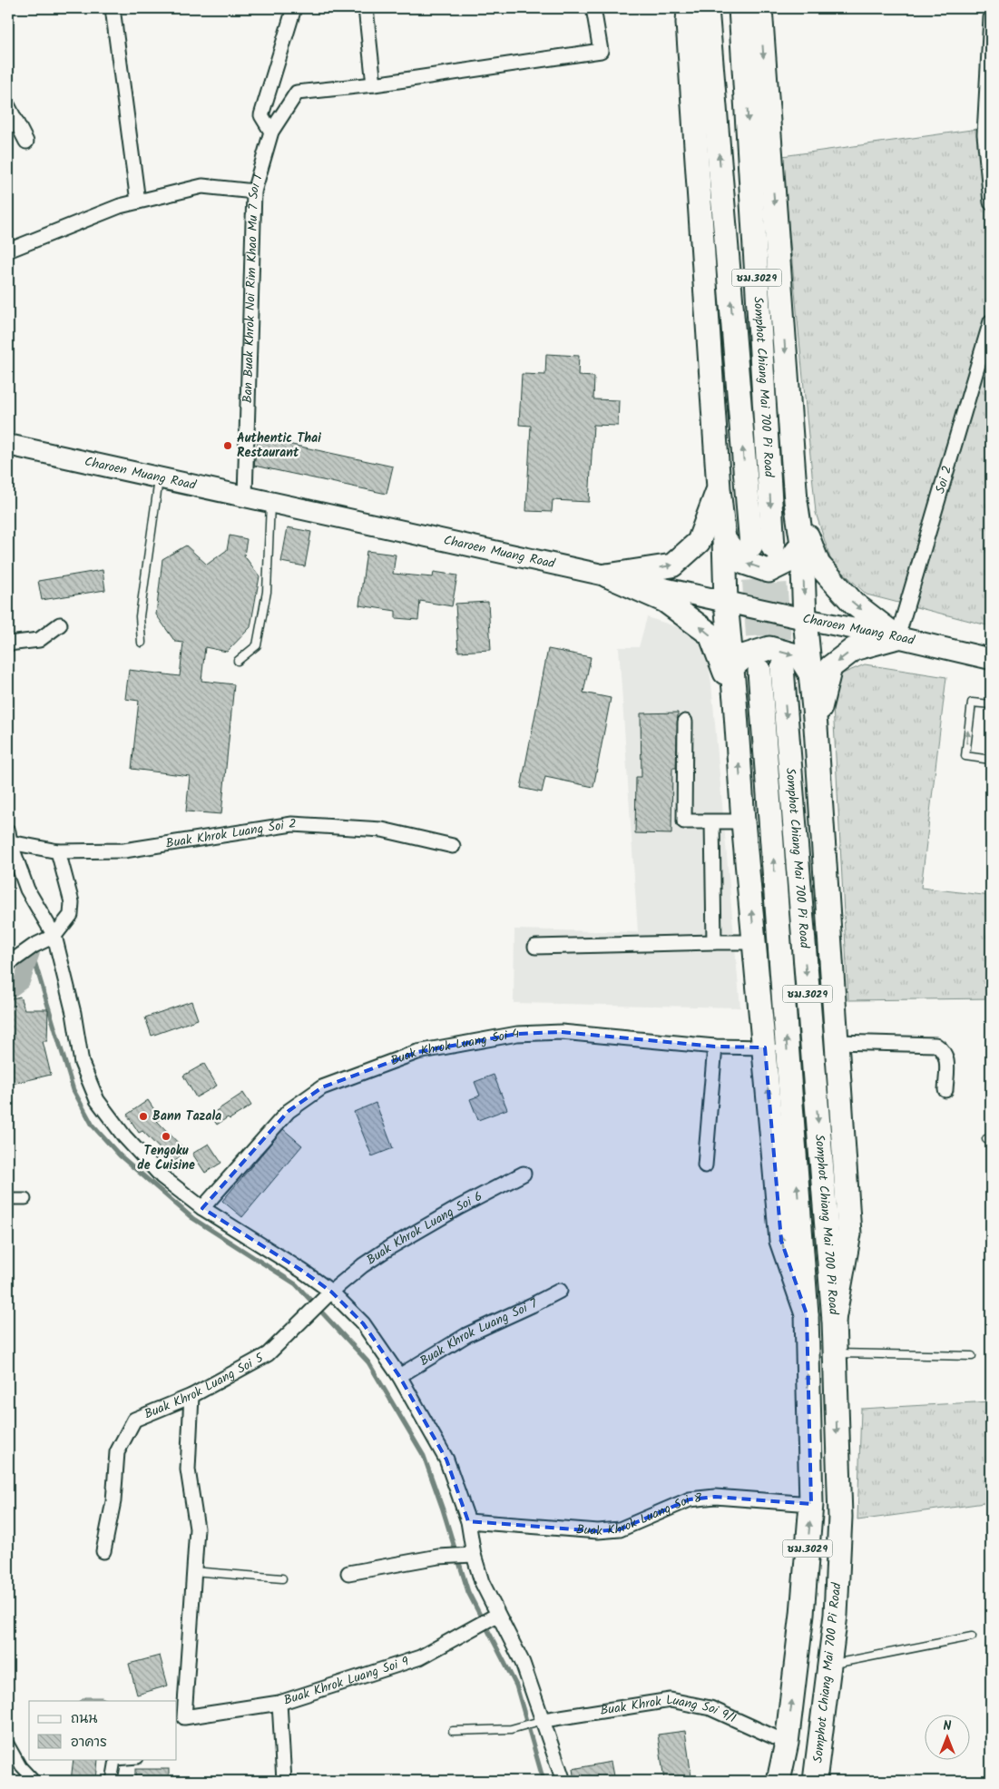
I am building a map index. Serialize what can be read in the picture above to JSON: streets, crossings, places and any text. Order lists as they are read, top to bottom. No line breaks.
{"streets":{"main road":["ชม.3029","Somphot Chiang Mai 700 Pi Road","Charoen Muang Road"],"street":["Ban Buak Khrok Noi Rim Khao Mu 7 Soi 1","Soi 2","Buak Khrok Luang Soi 2","Buak Khrok Luang Soi 4","Buak Khrok Luang Soi 6","Buak Khrok Luang Soi 7","Buak Khrok Luang Soi 5","Buak Khrok Luang Soi 8","Buak Khrok Luang Soi 9","Buak Khrok Luang Soi 9/1"]},"crossings":[["Ban Buak Khrok Noi Rim Khao Mu 7 Soi 1","Charoen Muang Road"],["Somphot Chiang Mai 700 Pi Road","Buak Khrok Luang Soi 8"],["Somphot Chiang Mai 700 Pi Road","Buak Khrok Luang Soi 9/1"],["Charoen Muang Road","Soi 2"],["Buak Khrok Luang Soi 6","Buak Khrok Luang Soi 5"]],"places":["Authentic Thai Restaurant","Bann Tazala","Tengoku de Cuisine"],"legend":["ถนน","อาคาร"],"north":"top"}
